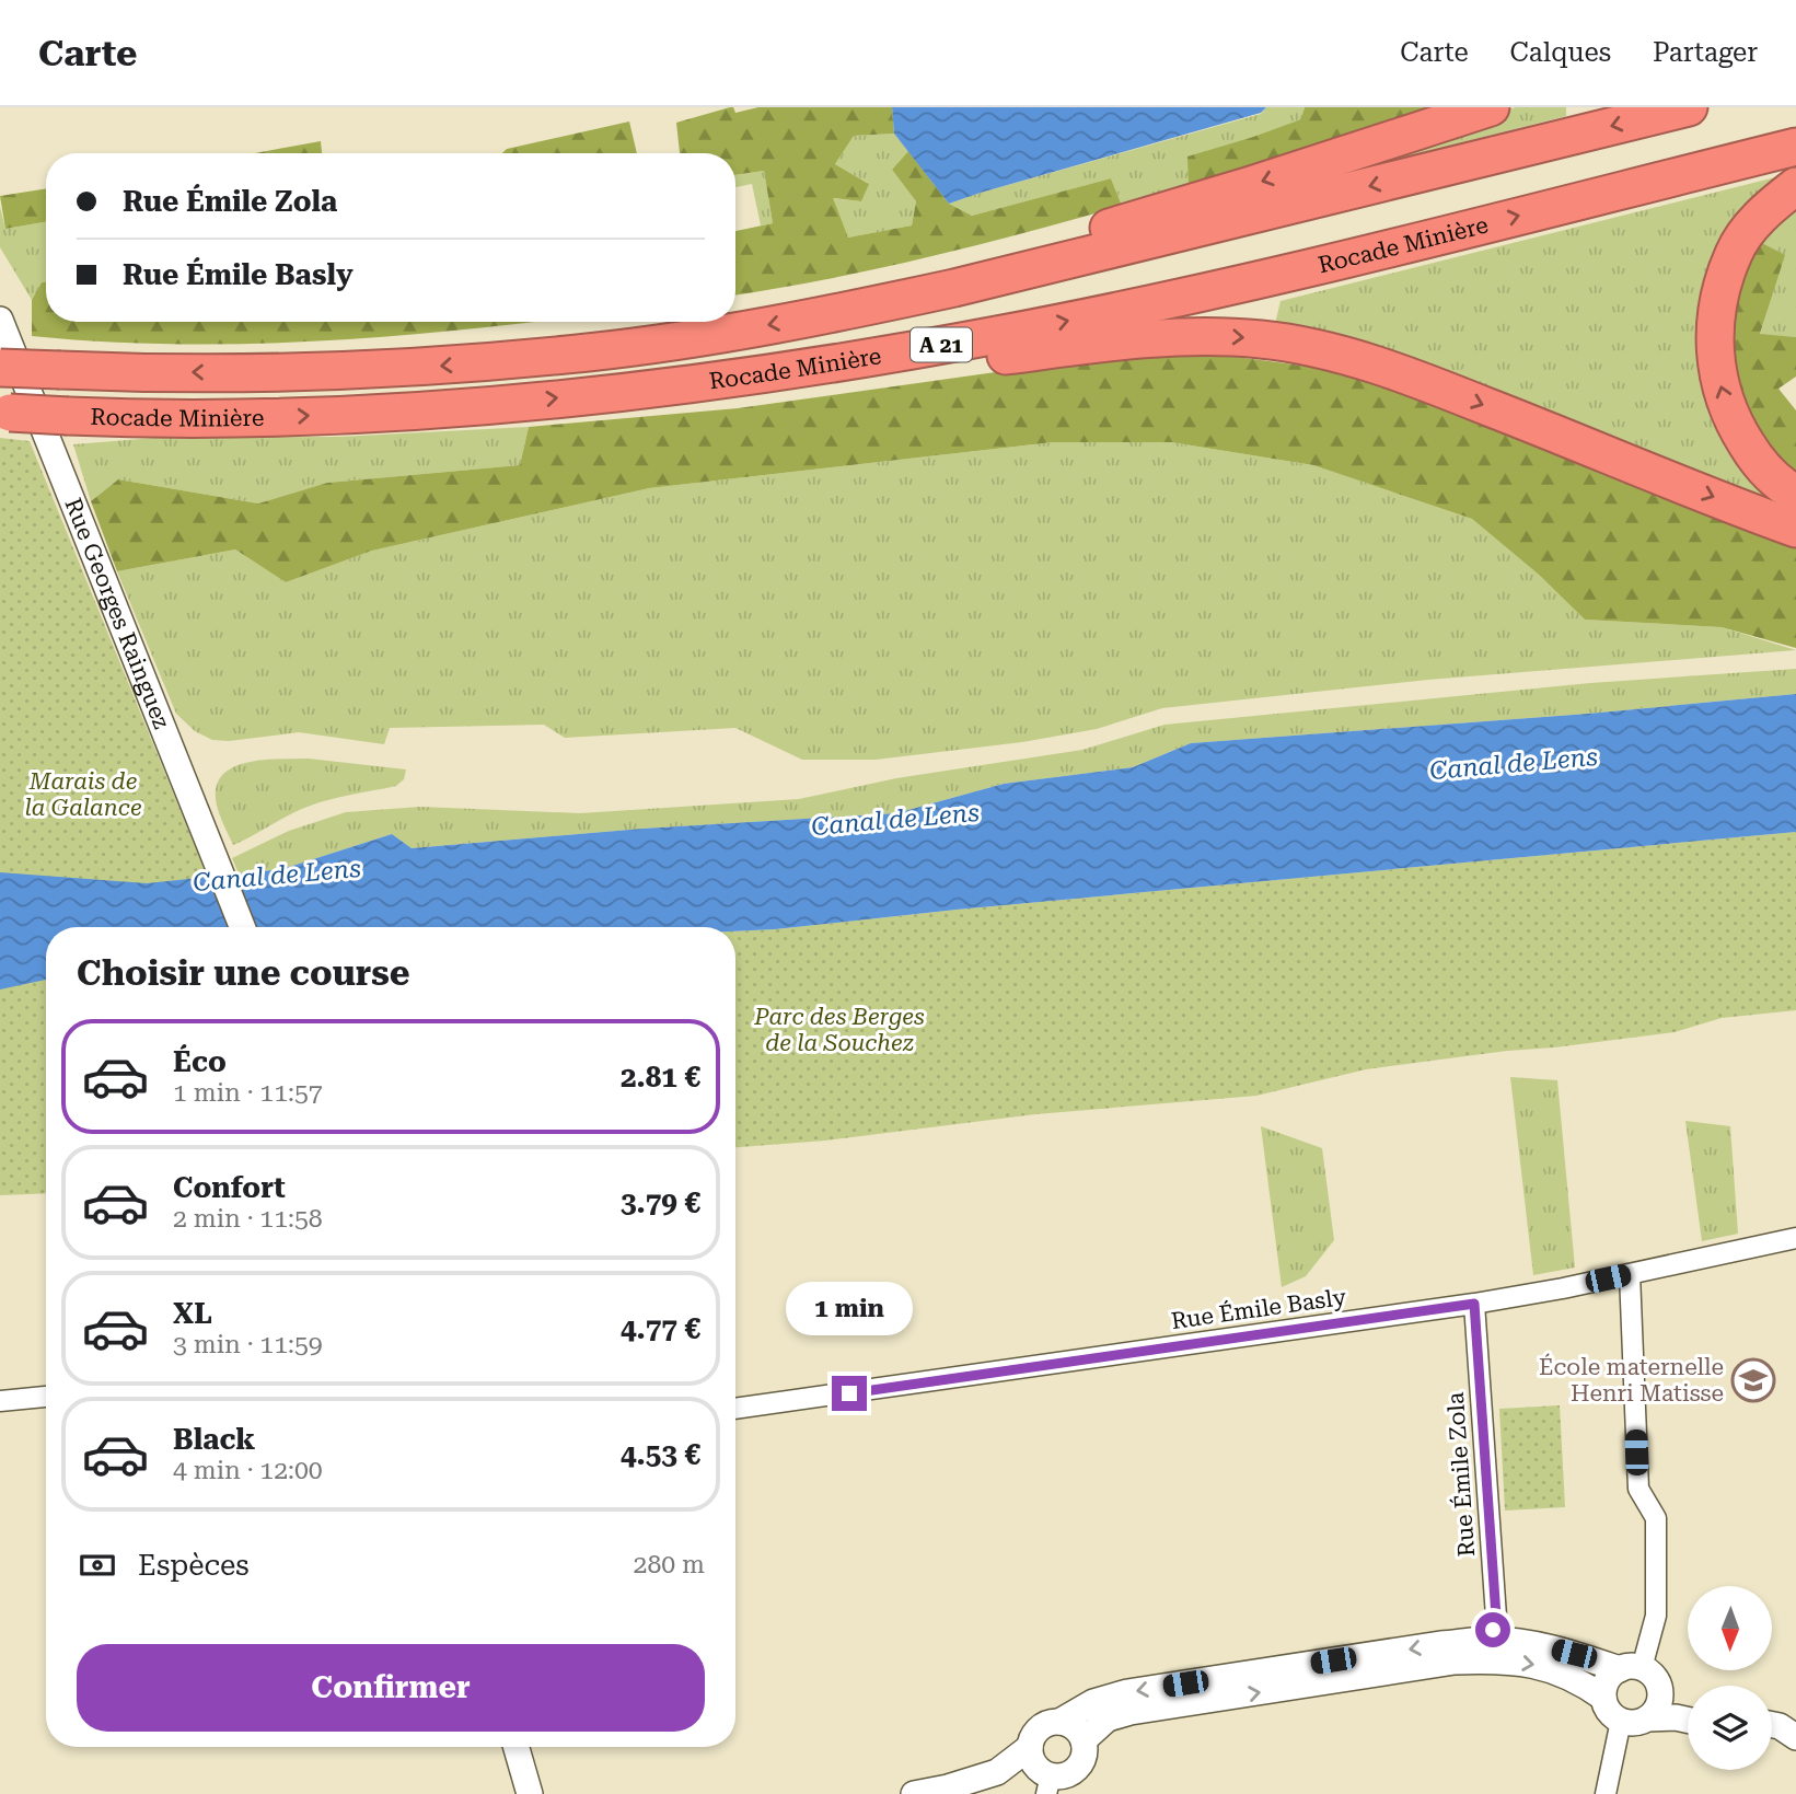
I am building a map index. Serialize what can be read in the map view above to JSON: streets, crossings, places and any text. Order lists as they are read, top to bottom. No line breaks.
{"streets":{"highway":["Rocade Minière","A 21"],"street":["Rue Georges Rainguez","Rue Émile Basly","Rue Émile Zola"]},"crossings":[["Rue Émile Basly","Rue Émile Zola"]],"water":["Canal de Lens"],"parks":["Marais de la Galance","Parc des Berges de la Souchez"],"places":{"school or university":["École maternelle Henri Matisse"]},"north":"bottom","page":{"header":"Carte","nav":["Carte","Calques","Partager"],"banner":["Rue Émile Zola","Rue Émile Basly"],"heading":"Choisir une course","list":[{"name":"Éco","note":"1 min · 11:57","value":"2.81 €"},{"name":"Confort","note":"2 min · 11:58","value":"3.79 €"},{"name":"XL","note":"3 min · 11:59","value":"4.77 €"},{"name":"Black","note":"4 min · 12:00","value":"4.53 €"}],"bubble":"1 min","pay":["Espèces","280 m"],"buttons":"Confirmer"}}
